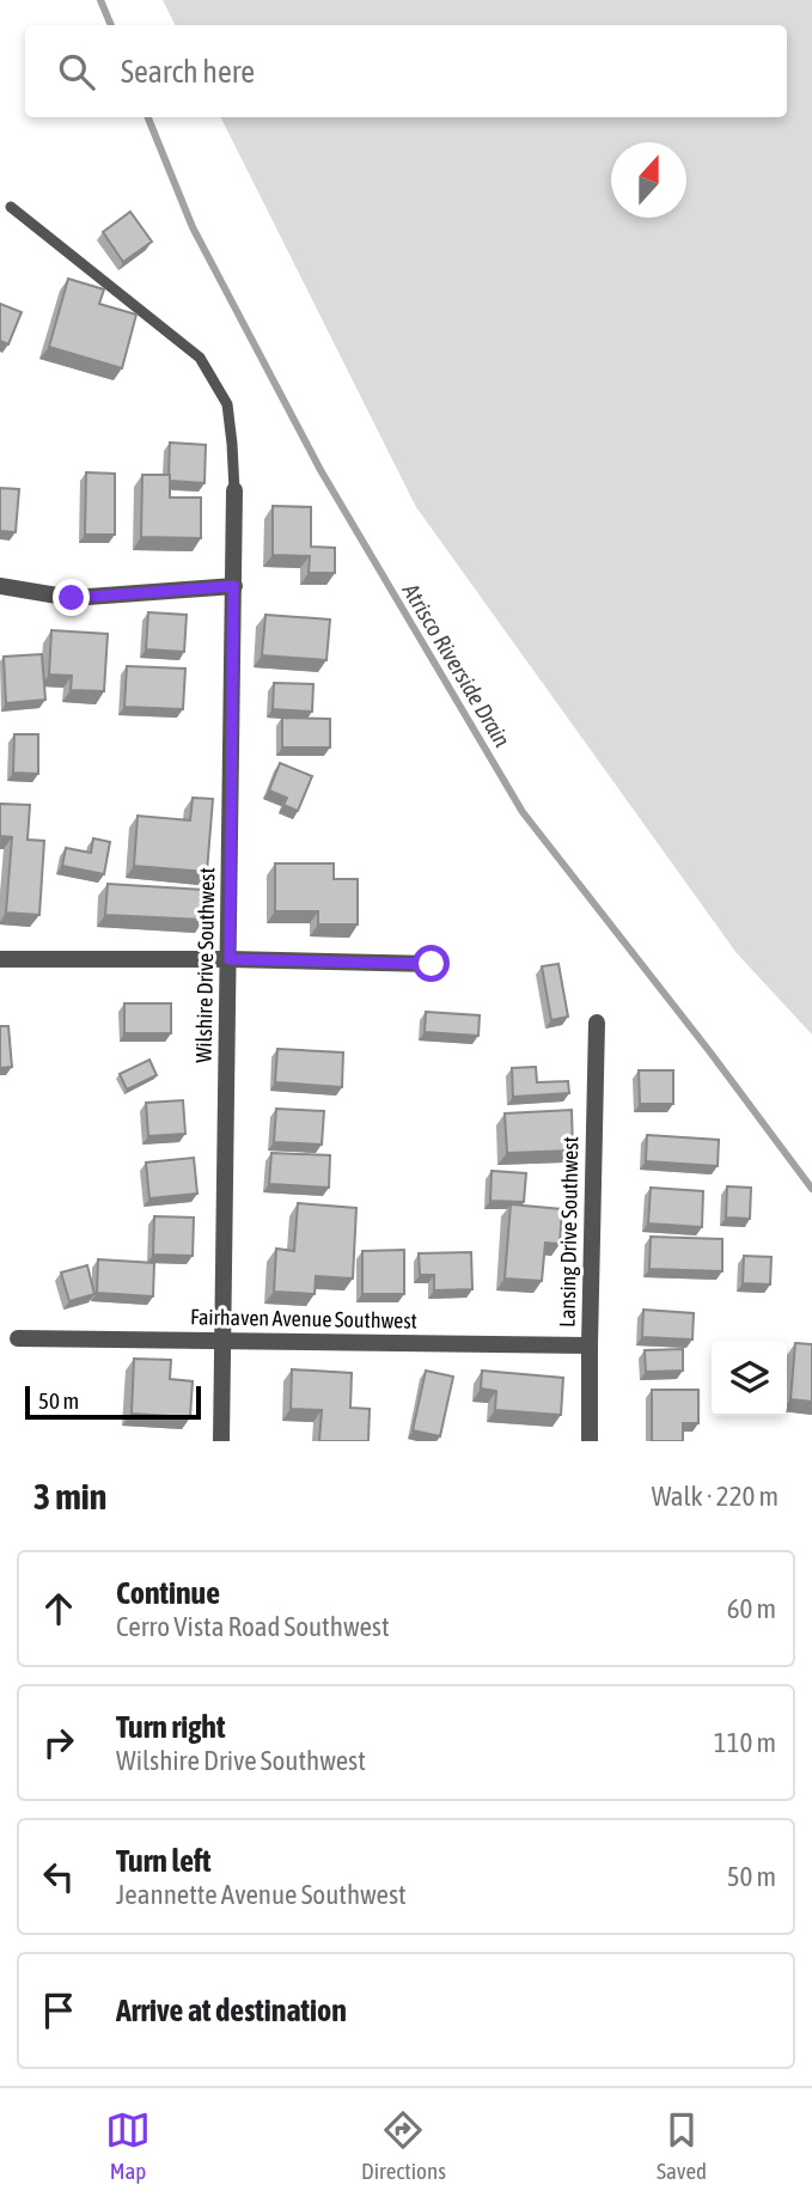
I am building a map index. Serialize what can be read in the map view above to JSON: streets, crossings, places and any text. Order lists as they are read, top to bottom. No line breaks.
{"streets":{"street":["Wilshire Drive Southwest","Lansing Drive Southwest","Fairhaven Avenue Southwest"]},"crossings":[["Wilshire Drive Southwest","Fairhaven Avenue Southwest"],["Lansing Drive Southwest","Fairhaven Avenue Southwest"]],"water":["Atrisco Riverside Drain"],"scale_bar":"50 m","north":"top","page":{"search":"Search here","scale":"50 m","heading":["3 min","Walk · 220 m"],"list":[["Continue","Cerro Vista Road Southwest","60 m"],["Turn right","Wilshire Drive Southwest","110 m"],["Turn left","Jeannette Avenue Southwest","50 m"],"Arrive at destination"],"nav":["Map","Directions","Saved"]}}
